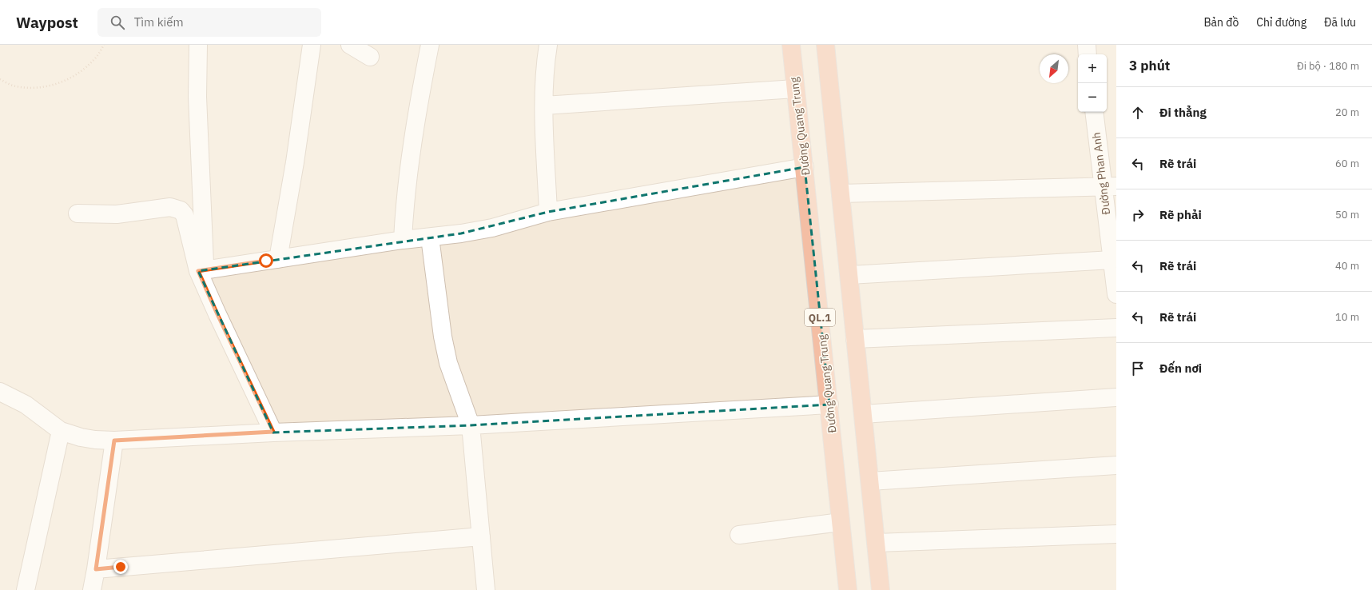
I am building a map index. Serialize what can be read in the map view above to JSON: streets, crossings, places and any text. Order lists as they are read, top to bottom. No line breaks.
{"streets":{"highway":["Đường Quang Trung","QL.1"],"street":["Đường Phan Anh"]},"north":"bottom left","page":{"header":"Waypost","search":"Tìm kiếm","nav":["Bản đồ","Chỉ đường","Đã lưu"],"heading":["3 phút","Đi bộ · 180 m"],"map_buttons":["+","−"],"list":[["Đi thẳng","20 m"],["Rẽ trái","60 m"],["Rẽ phải","50 m"],["Rẽ trái","40 m"],["Rẽ trái","10 m"],"Đến nơi"]}}
